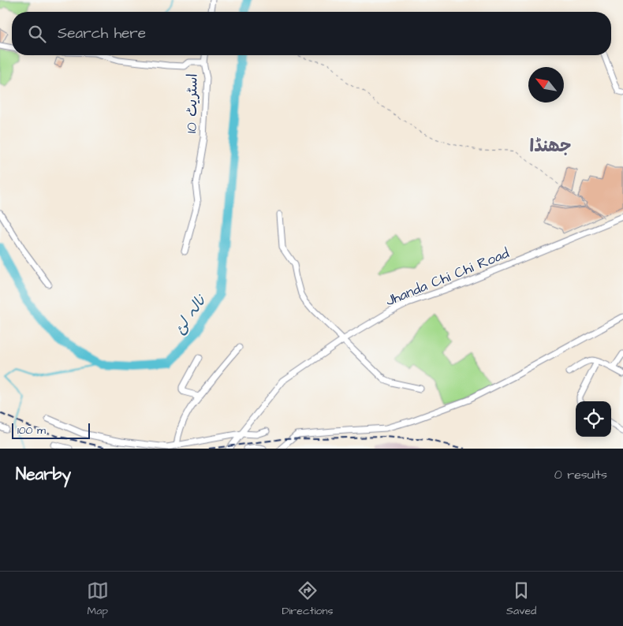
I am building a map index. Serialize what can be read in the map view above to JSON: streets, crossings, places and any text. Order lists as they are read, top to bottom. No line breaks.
{"streets":{"street":["اسٹریٹ 10","Jhanda Chi Chi Road"]},"districts":["جھنڈا"],"water":["نالہ لئ"],"scale_bar":"100 m","north":"top left","page":{"search":"Search here","scale":"100 m","heading":["Nearby","0 results"],"nav":["Map","Directions","Saved"]}}
